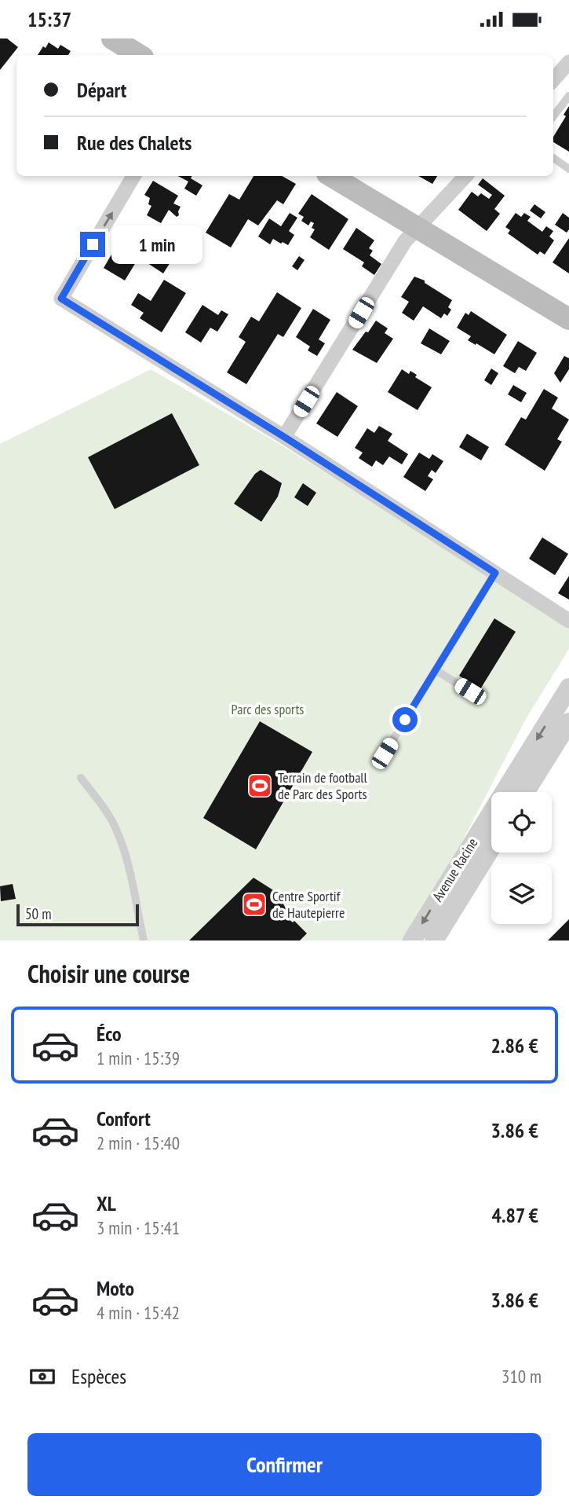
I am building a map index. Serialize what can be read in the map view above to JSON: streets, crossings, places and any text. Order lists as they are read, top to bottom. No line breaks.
{"streets":{"street":["Avenue Racine"]},"parks":["Parc des sports"],"places":{"sports":["Terrain de football de Parc des Sports","Centre Sportif de Hautepierre"]},"scale_bar":"50 m","page":{"status":"15:37","banner":["Départ","Rue des Chalets"],"bubble":"1 min","scale":"50 m","heading":"Choisir une course","list":[{"name":"Éco","note":"1 min · 15:39","value":"2.86 €"},{"name":"Confort","note":"2 min · 15:40","value":"3.86 €"},{"name":"XL","note":"3 min · 15:41","value":"4.87 €"},{"name":"Moto","note":"4 min · 15:42","value":"3.86 €"}],"pay":["Espèces","310 m"],"buttons":"Confirmer"}}
